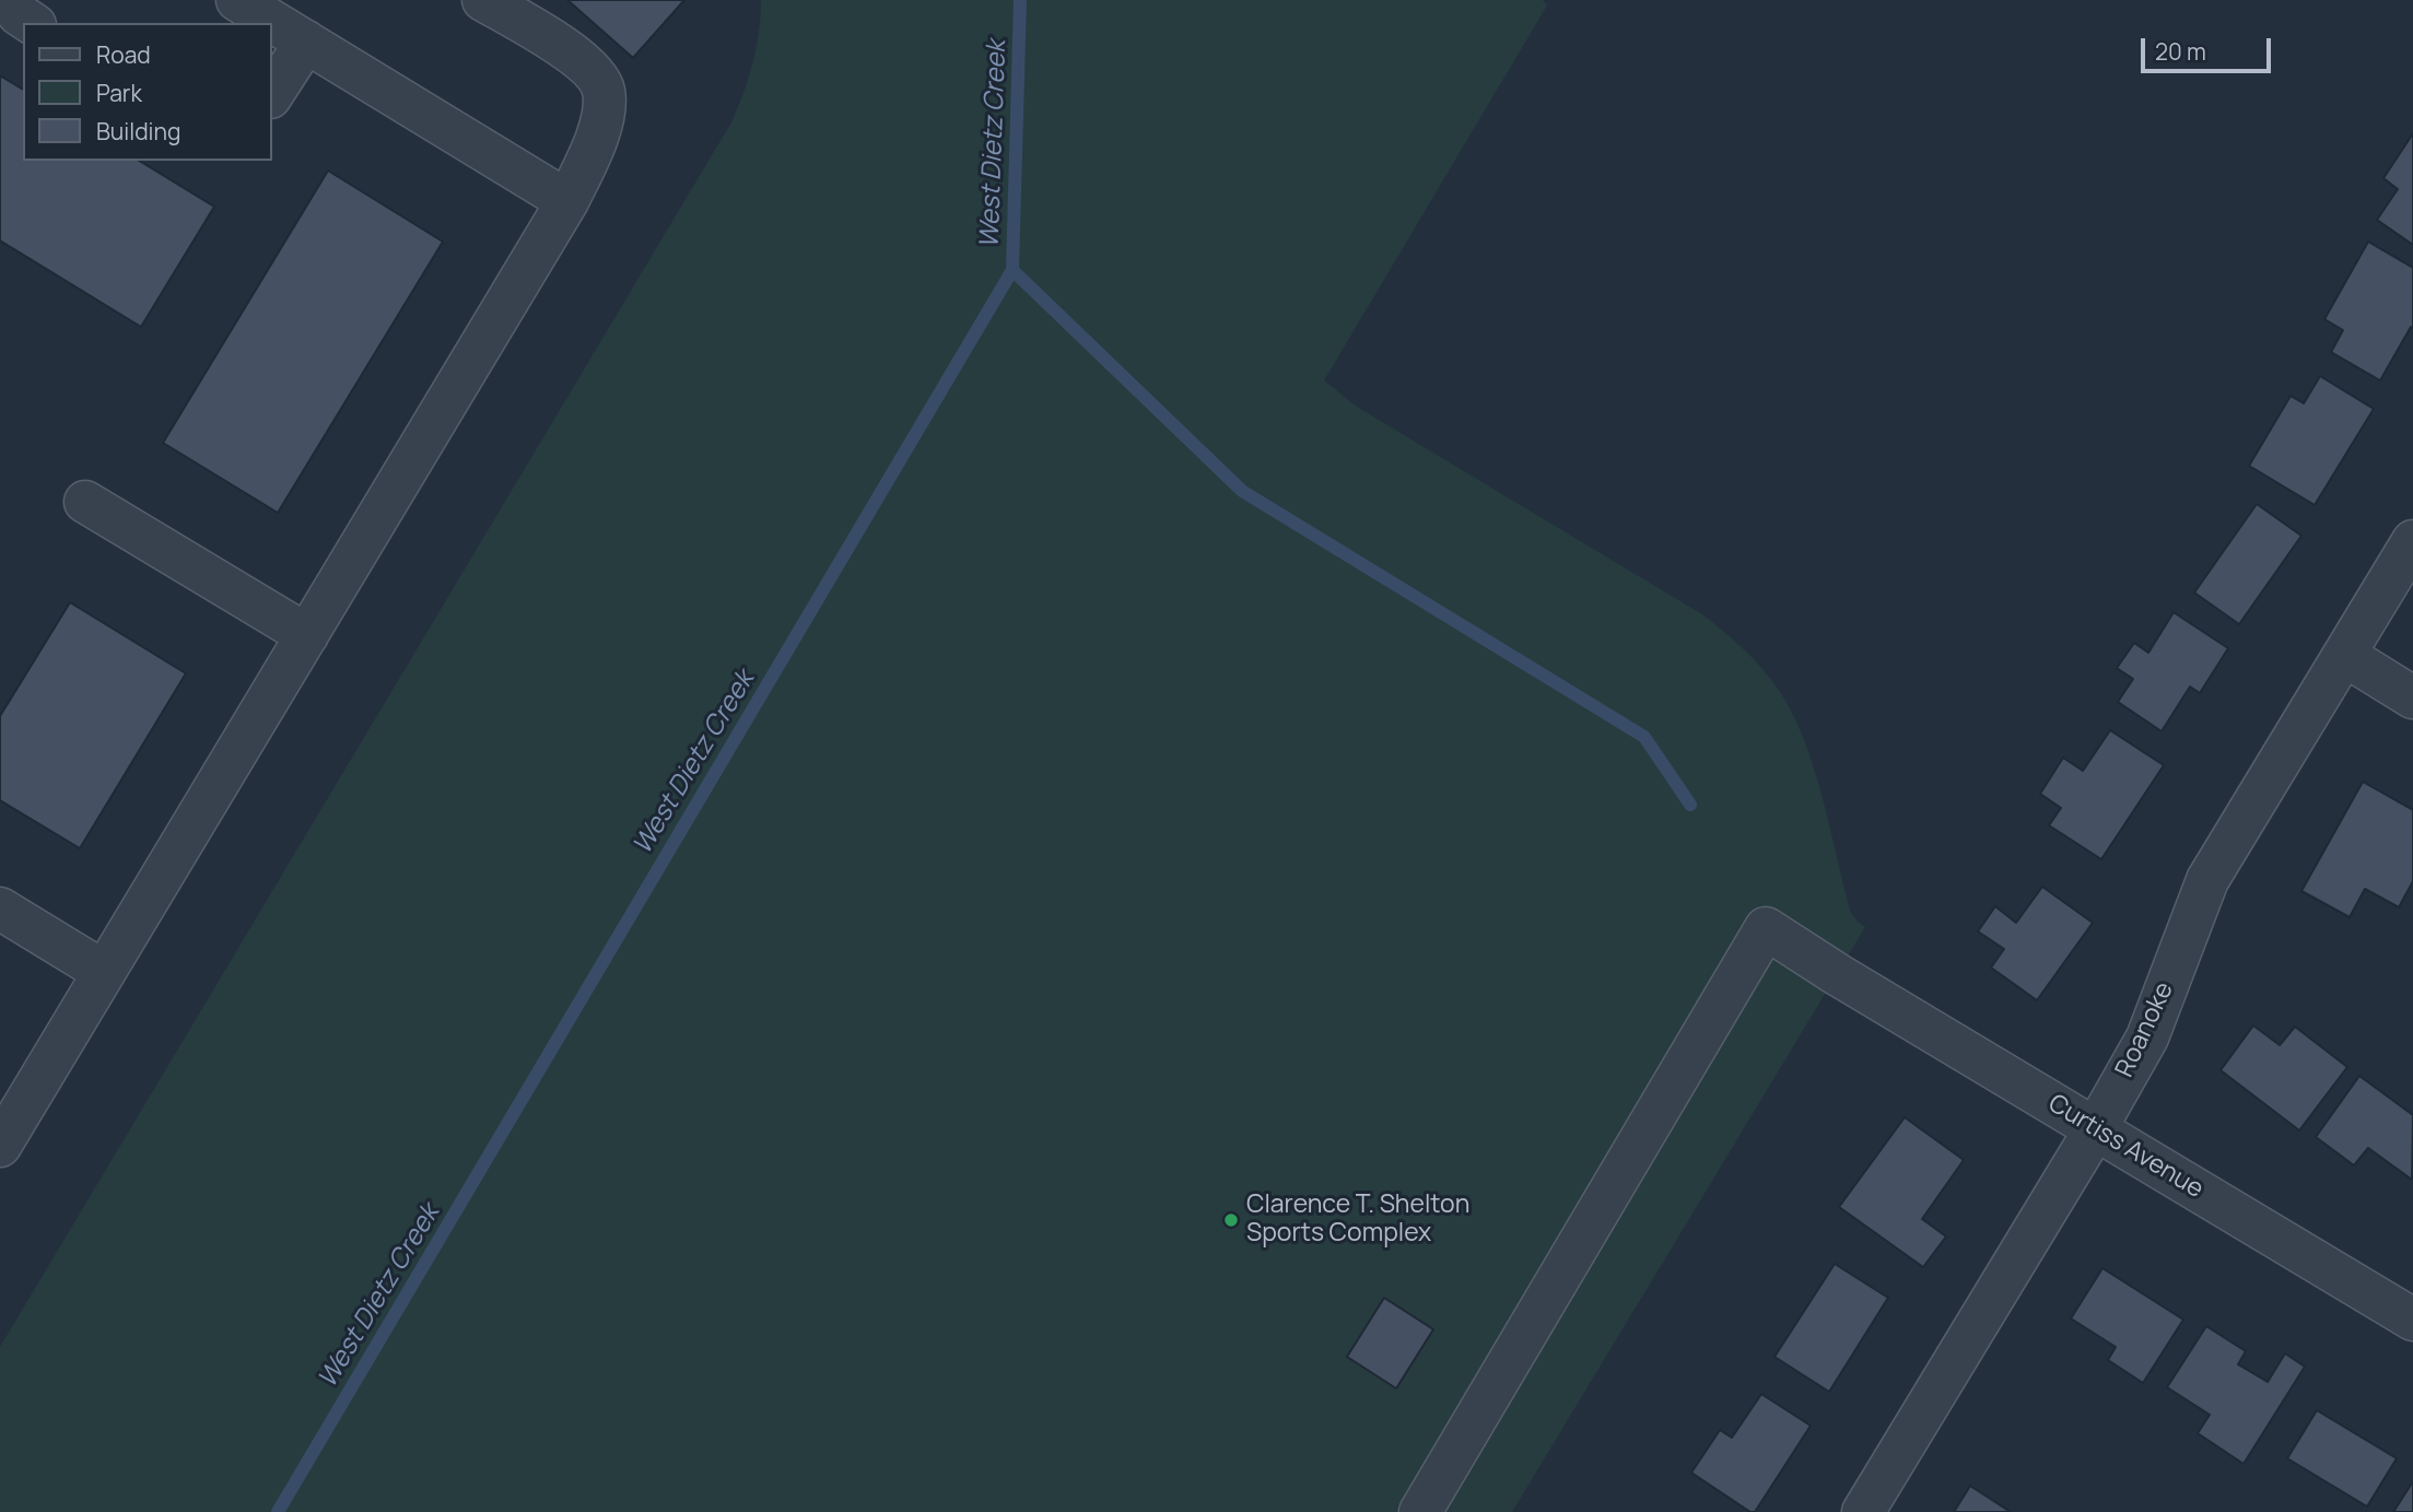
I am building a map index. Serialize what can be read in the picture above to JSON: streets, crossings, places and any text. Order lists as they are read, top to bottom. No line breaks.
{"streets":{"street":["Roanoke","Curtiss Avenue"]},"crossings":[["Roanoke","Curtiss Avenue"]],"water":["West Dietz Creek"],"places":["Clarence T. Shelton Sports Complex"],"legend":["Road","Park","Building"],"scale_bar":"20 m"}
